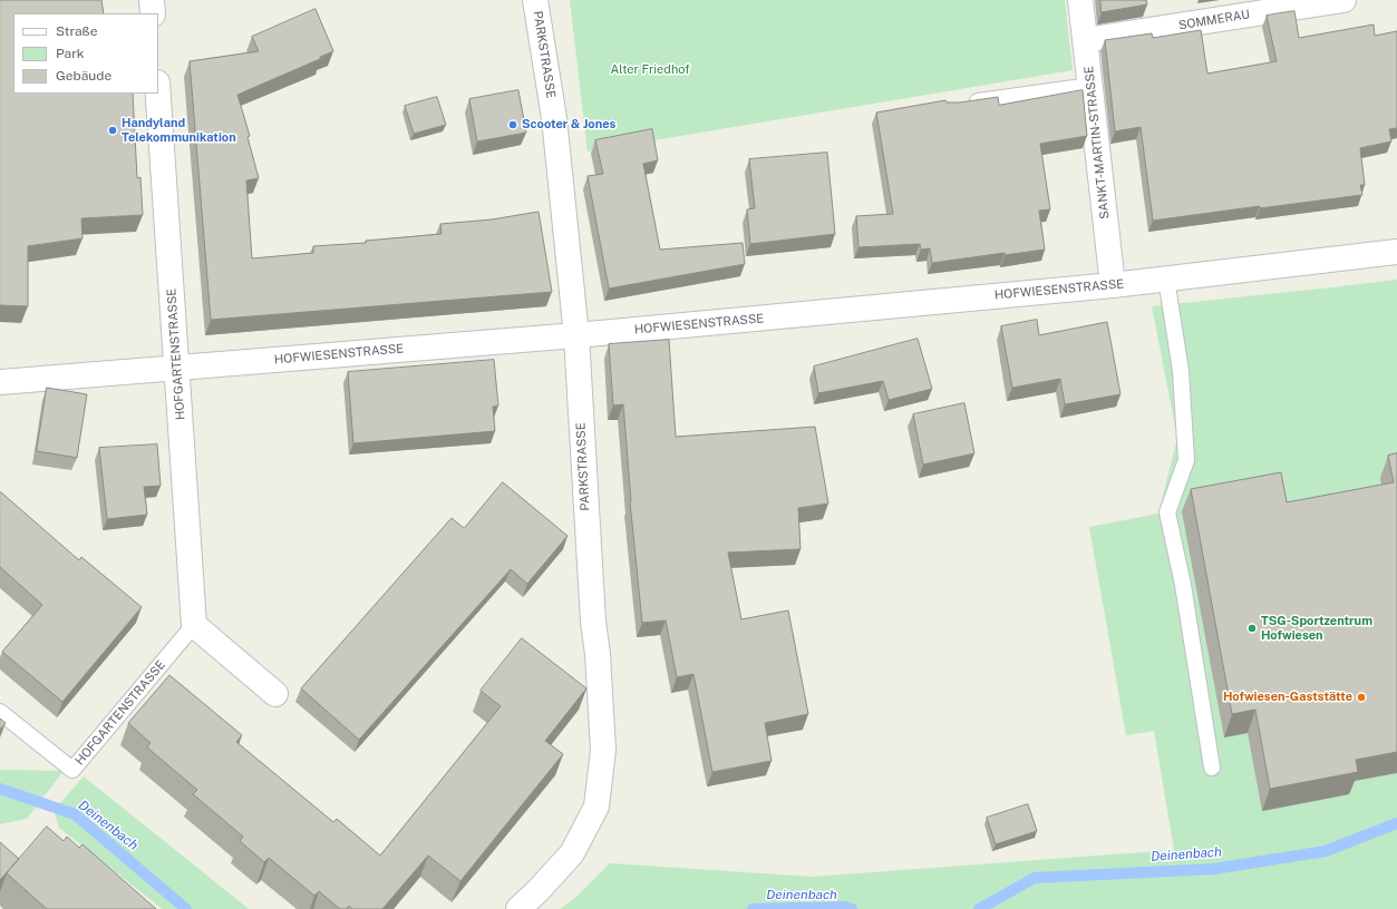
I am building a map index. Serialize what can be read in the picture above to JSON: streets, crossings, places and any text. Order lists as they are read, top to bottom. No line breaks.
{"streets":{"street":["SOMMERAU","PARKSTRASSE","SANKT-MARTIN-STRASSE","HOFWIESENSTRASSE","HOFGARTENSTRASSE"]},"crossings":[["SOMMERAU","SANKT-MARTIN-STRASSE"],["PARKSTRASSE","HOFWIESENSTRASSE"],["SANKT-MARTIN-STRASSE","HOFWIESENSTRASSE"],["HOFWIESENSTRASSE","HOFGARTENSTRASSE"]],"water":["Deinenbach"],"parks":["Alter Friedhof"],"places":["Scooter & Jones","Handyland Telekommunikation","TSG-Sportzentrum Hofwiesen","Hofwiesen-Gaststätte"],"legend":["Straße","Park","Gebäude"]}
